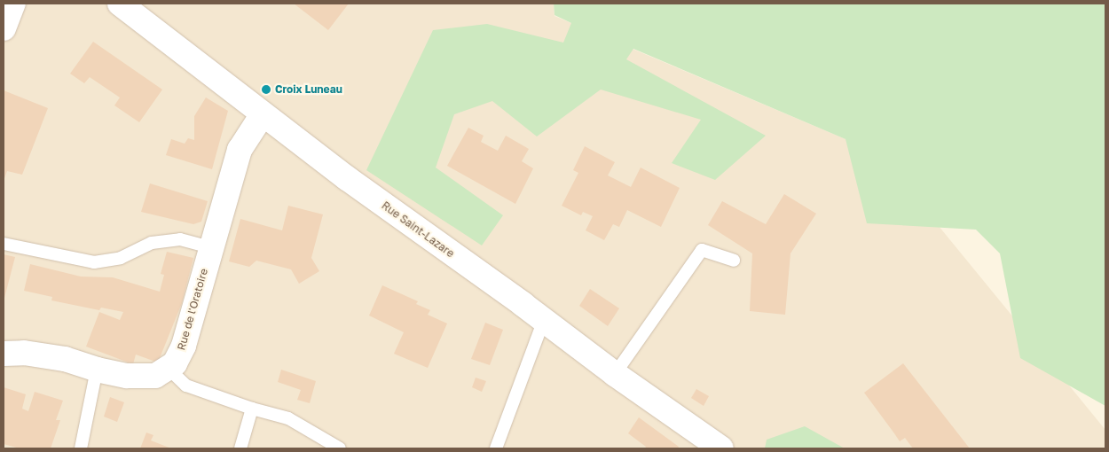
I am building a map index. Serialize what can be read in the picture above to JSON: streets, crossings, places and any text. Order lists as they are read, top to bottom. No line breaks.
{"streets":{"street":["Rue Saint-Lazare","Rue de l'Oratoire"]},"crossings":[["Rue Saint-Lazare","Rue de l'Oratoire"]],"places":["Croix Luneau"]}
